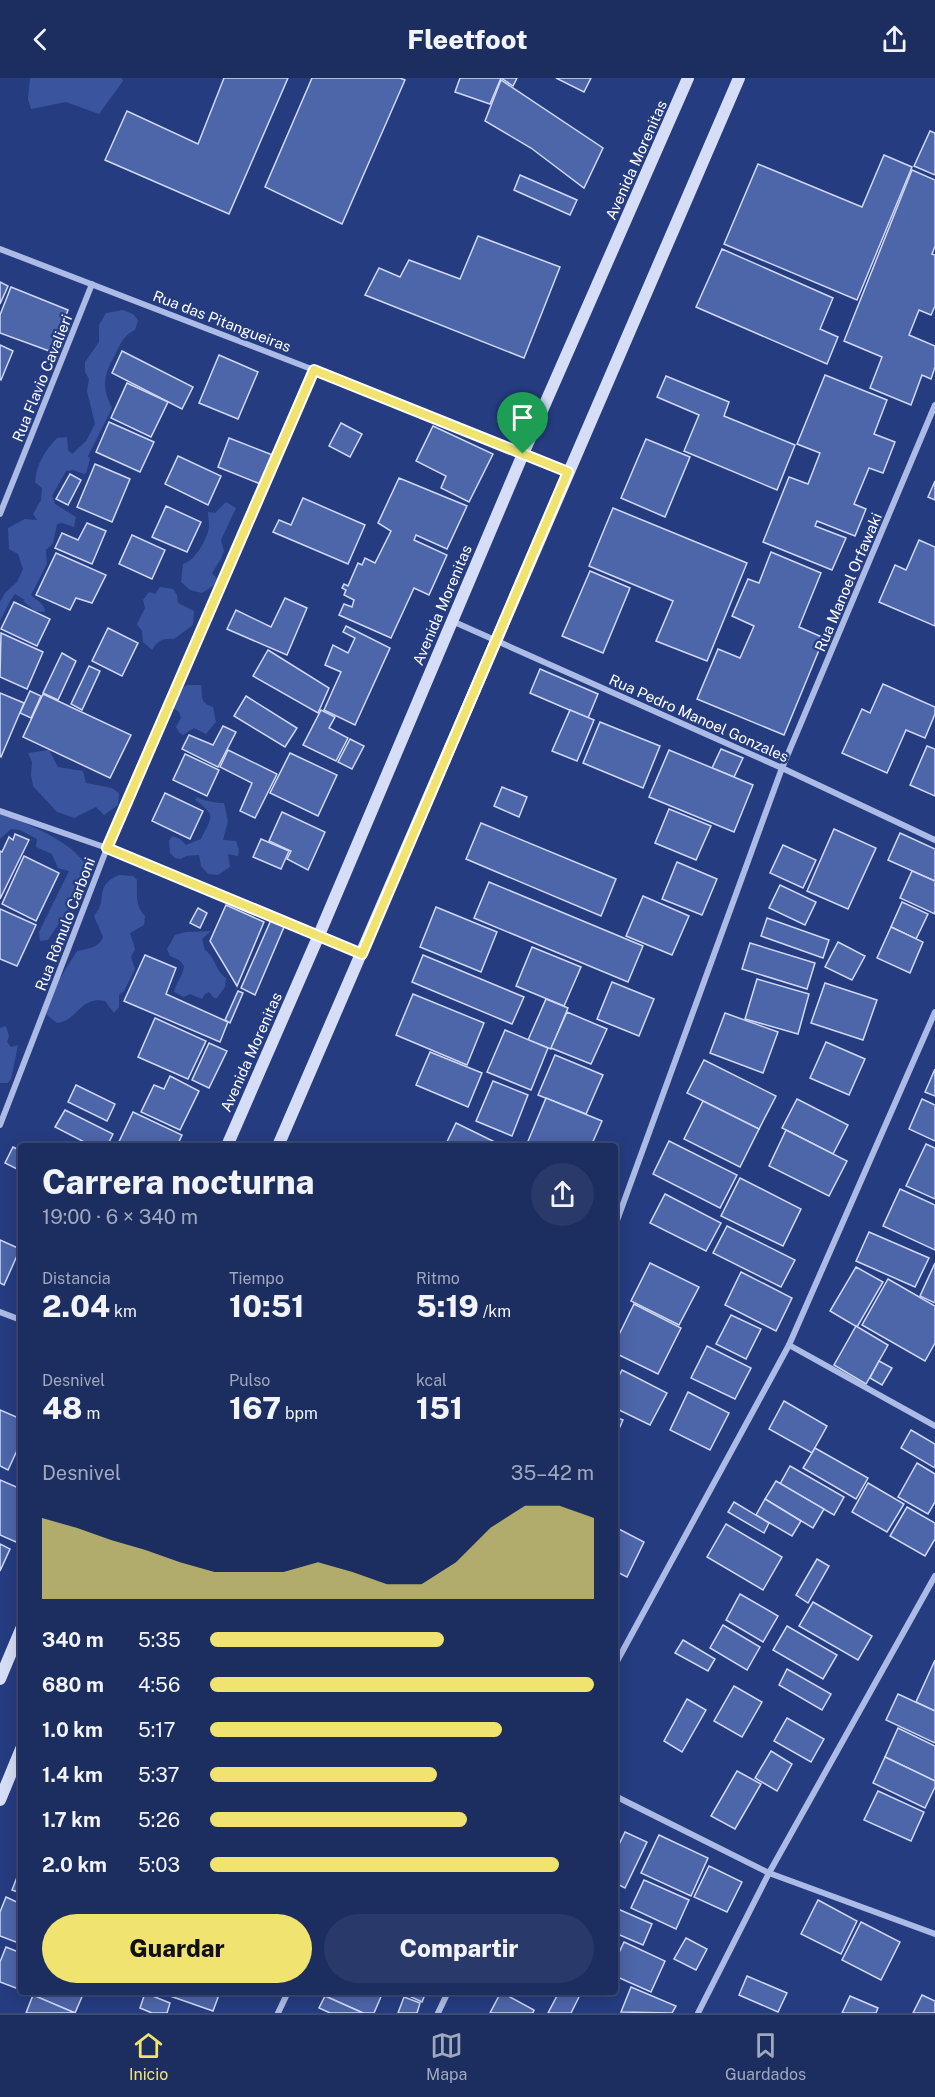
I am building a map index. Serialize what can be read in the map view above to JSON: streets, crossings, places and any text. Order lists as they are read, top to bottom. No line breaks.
{"streets":{"main road":["Avenida Morenitas"],"street":["Rua das Pitangueiras","Rua Flavio Cavalieri","Rua Manoel Orfawaki","Rua Pedro Manoel Gonzales","Rua Rômulo Carboni"]},"crossings":[["Avenida Morenitas","Rua das Pitangueiras"],["Avenida Morenitas","Rua Pedro Manoel Gonzales"],["Rua das Pitangueiras","Rua Flavio Cavalieri"],["Rua das Pitangueiras","Rua Rômulo Carboni"],["Rua Manoel Orfawaki","Rua Pedro Manoel Gonzales"]],"page":{"header":"Fleetfoot","heading":["Carrera nocturna","19:00 · 6 × 340 m"],"stats":[["Distancia","2.04 km"],["Tiempo","10:51"],["Ritmo","5:19 /km"],["Desnivel","48 m"],["Pulso","167 bpm"],["kcal","151"]],"chart":["Desnivel","35–42 m"],"list":[{"name":"340 m","note":"5:35"},{"name":"680 m","note":"4:56"},{"name":"1.0 km","note":"5:17"},{"name":"1.4 km","note":"5:37"},{"name":"1.7 km","note":"5:26"},{"name":"2.0 km","note":"5:03"}],"buttons":["Guardar","Compartir"],"tabs":["Inicio","Mapa","Guardados"]}}
